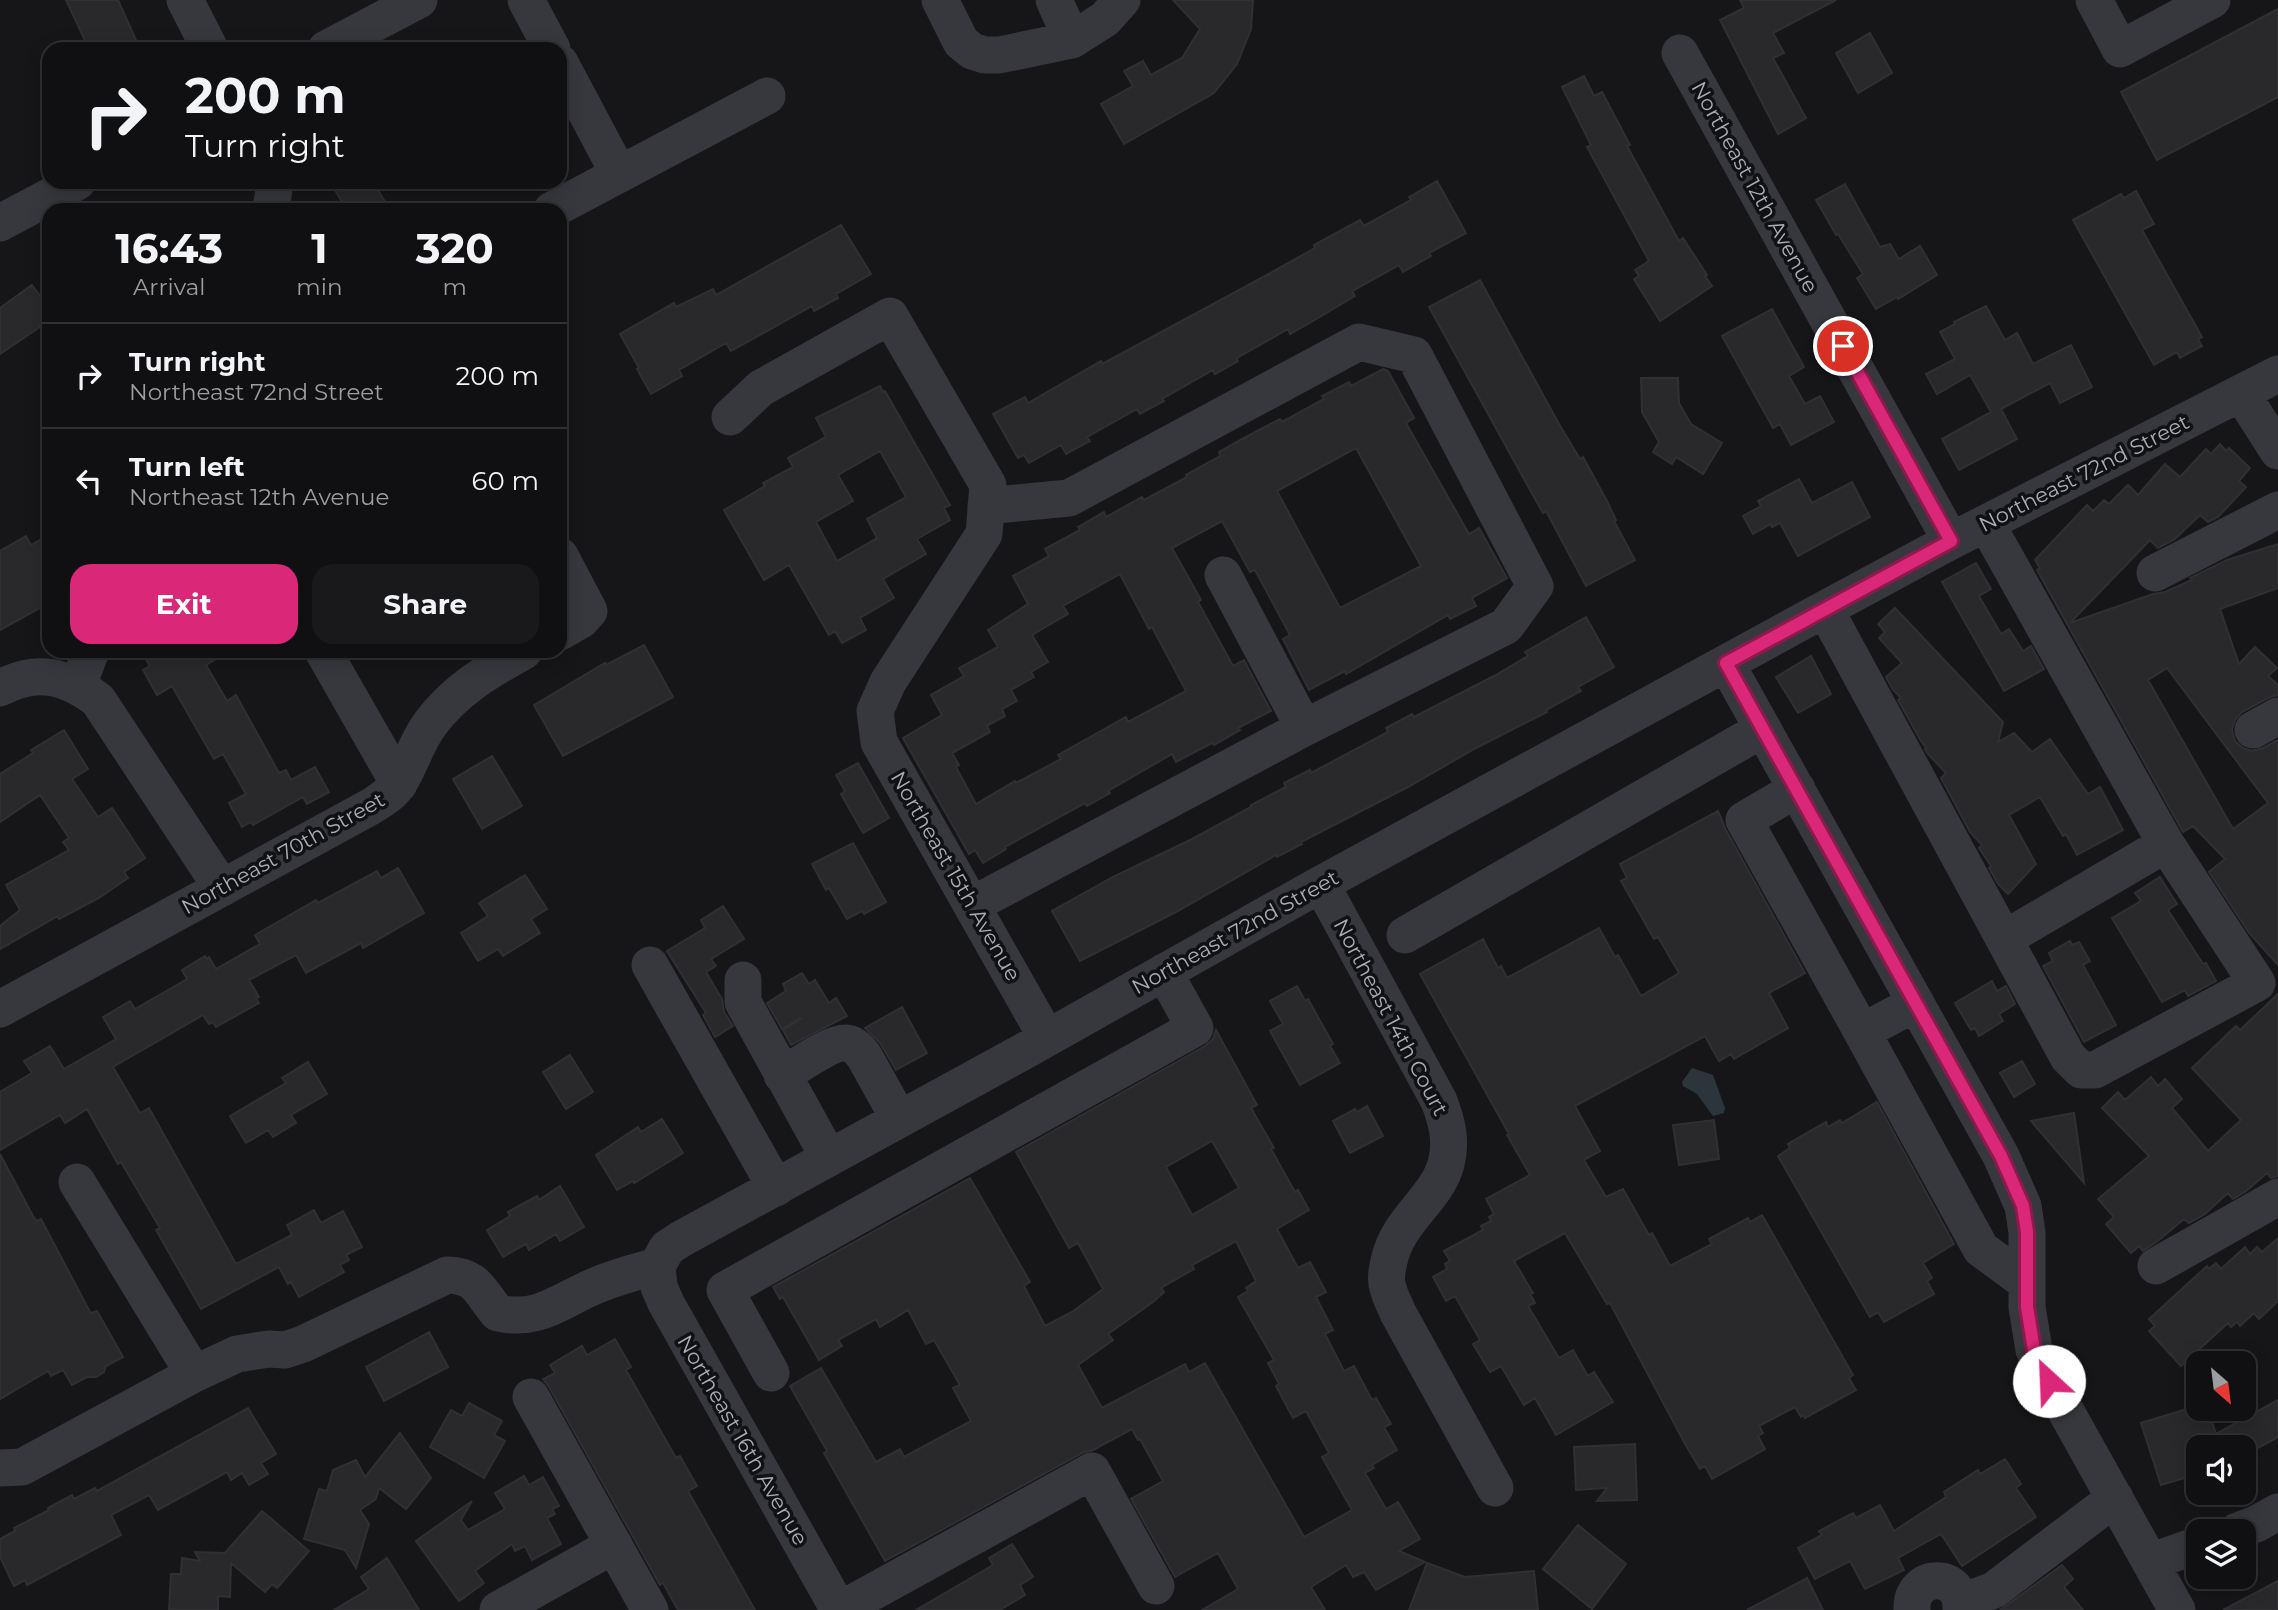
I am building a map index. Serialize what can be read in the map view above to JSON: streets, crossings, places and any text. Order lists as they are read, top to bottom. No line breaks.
{"streets":{"street":["Northeast 12th Avenue","Northeast 72nd Street","Northeast 70th Street","Northeast 15th Avenue","Northeast 14th Court","Northeast 16th Avenue"]},"crossings":[["Northeast 12th Avenue","Northeast 72nd Street"],["Northeast 72nd Street","Northeast 15th Avenue"],["Northeast 72nd Street","Northeast 14th Court"],["Northeast 72nd Street","Northeast 16th Avenue"]],"north":"bottom right","page":{"turn":["200 m","Turn right"],"eta":["16:43","Arrival","1","min","320","m"],"list":[{"name":"Turn right","note":"Northeast 72nd Street","value":"200 m"},{"name":"Turn left","note":"Northeast 12th Avenue","value":"60 m"}],"buttons":["Exit","Share"]}}
